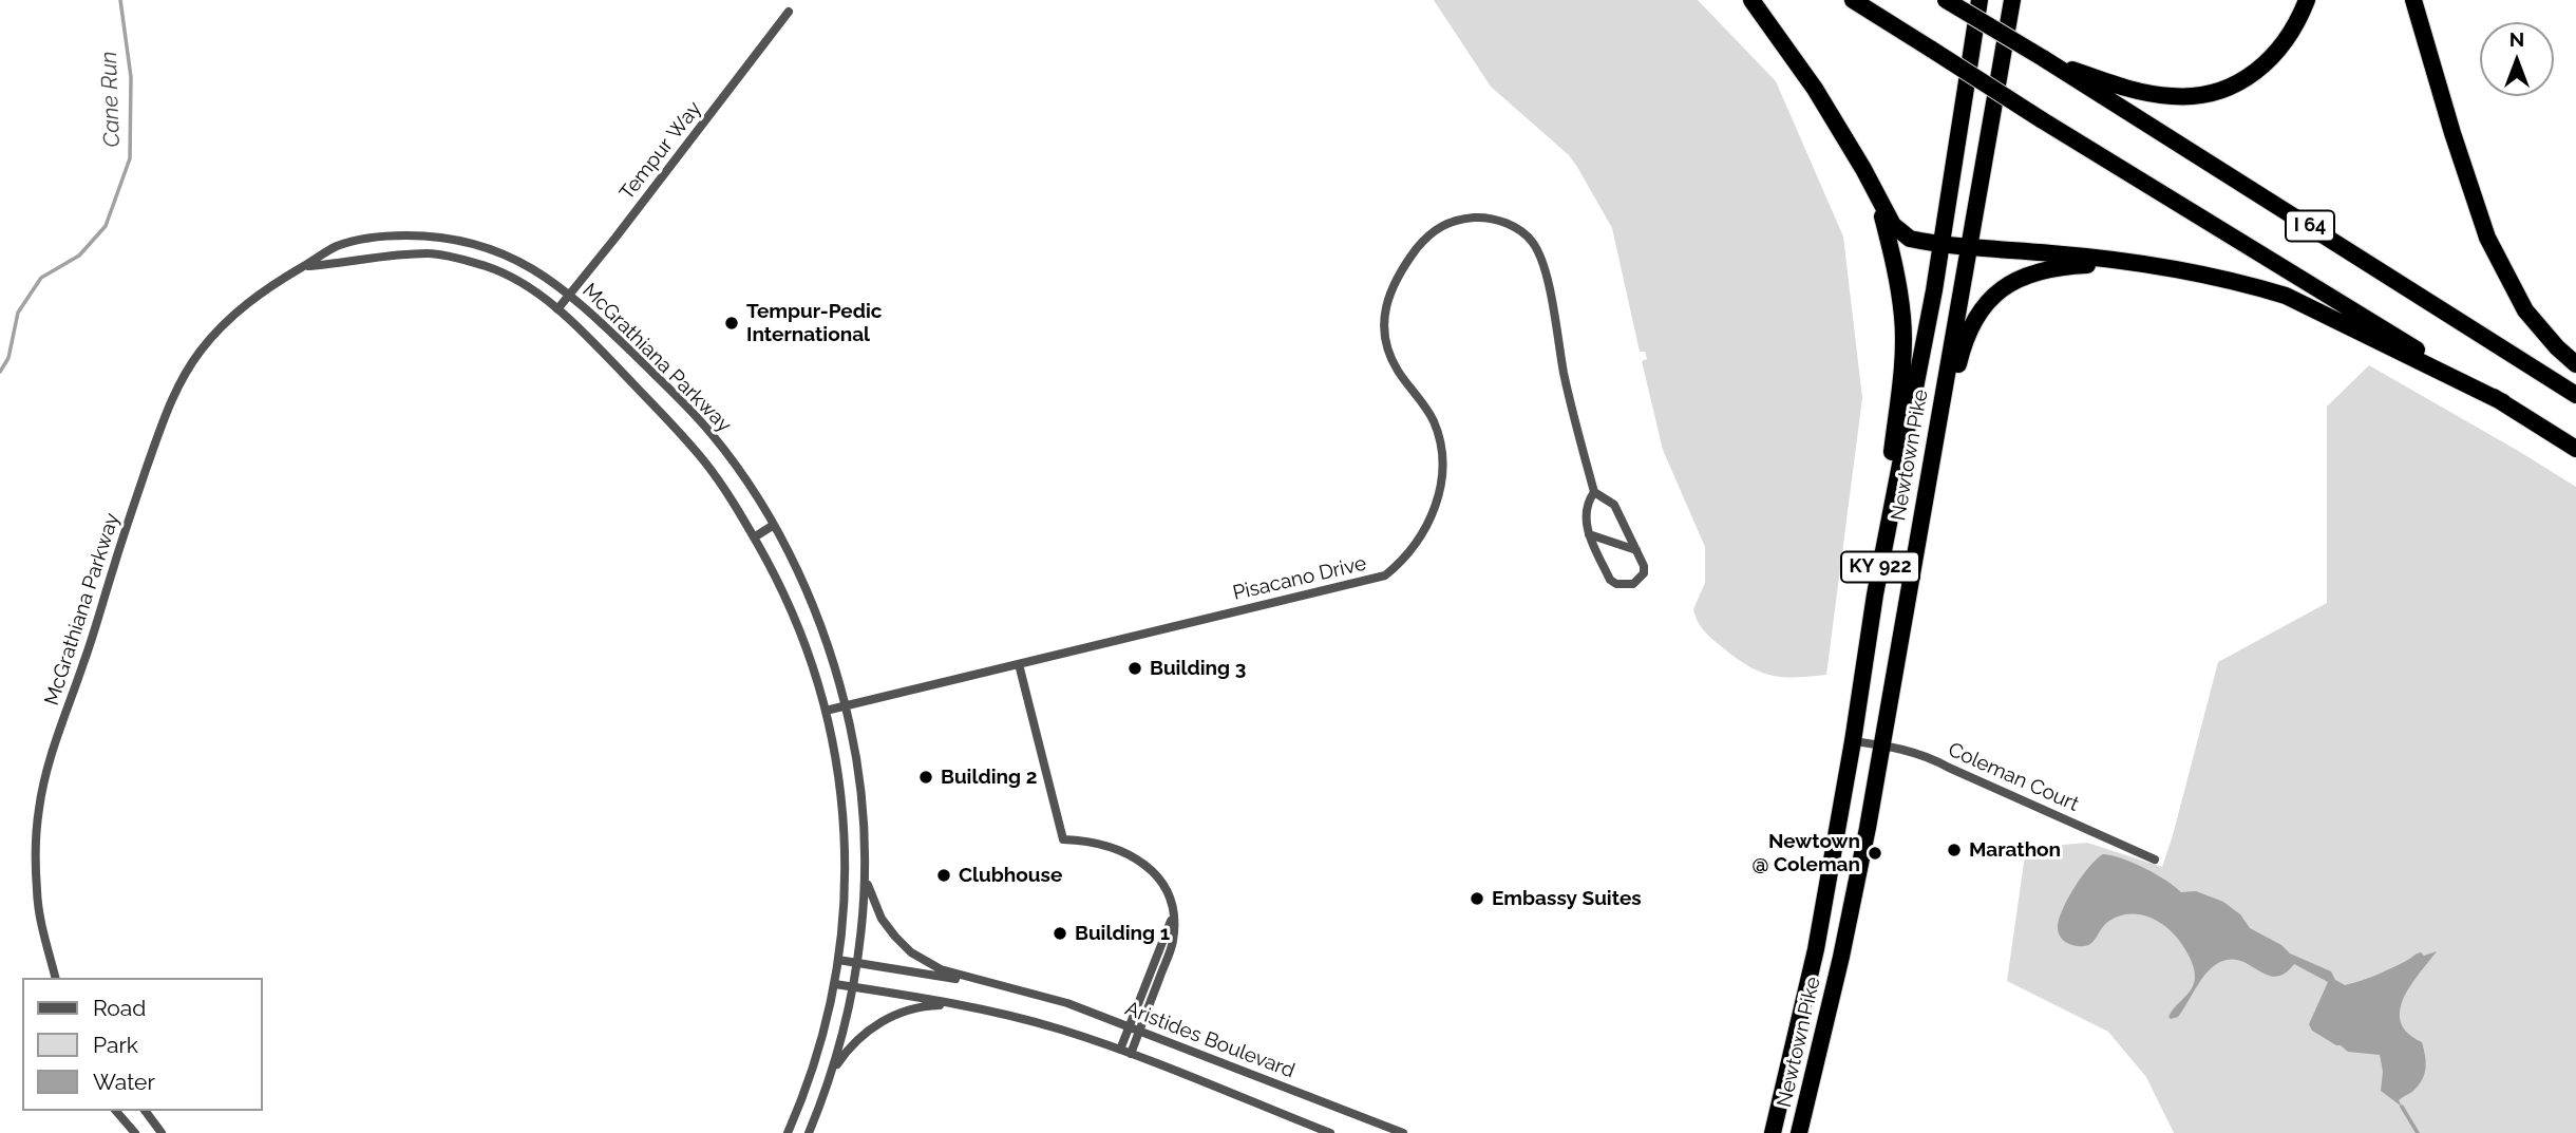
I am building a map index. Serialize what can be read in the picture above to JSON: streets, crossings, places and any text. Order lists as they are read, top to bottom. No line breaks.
{"streets":{"highway":["I 64","Newtown Pike","KY 922"],"street":["Tempur Way","McGrathiana Parkway","Pisacano Drive","Coleman Court","Aristides Boulevard"]},"crossings":[["Tempur Way","McGrathiana Parkway"],["McGrathiana Parkway","Pisacano Drive"],["McGrathiana Parkway","Aristides Boulevard"],["Newtown Pike","Coleman Court"]],"water":["Cane Run"],"places":["Tempur-Pedic International","Building 3","Building 2","Marathon","Newtown @ Coleman","Clubhouse","Embassy Suites","Building 1"],"legend":["Road","Park","Water"],"north":"top"}
